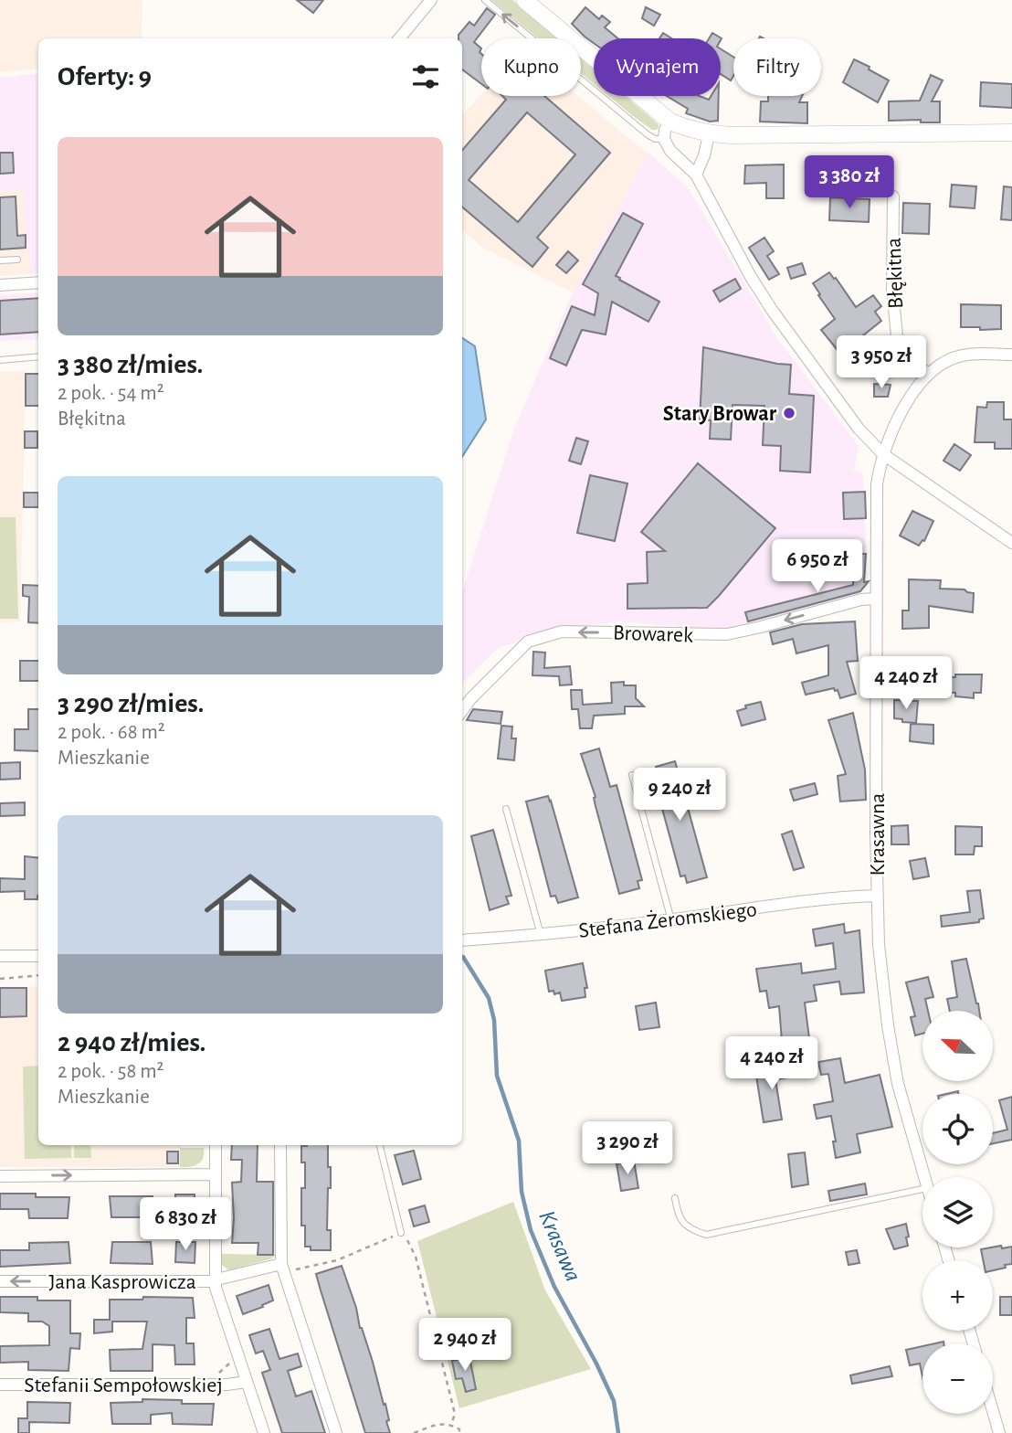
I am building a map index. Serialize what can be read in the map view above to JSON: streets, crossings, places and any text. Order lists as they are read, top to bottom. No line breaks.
{"streets":{"street":["Błękitna","Browarek","Krasawna","Stefana Żeromskiego","Jana Kasprowicza","Stefanii Sempołowskiej"]},"crossings":[["Błękitna","Krasawna"],["Browarek","Krasawna"],["Krasawna","Stefana Żeromskiego"]],"one_way":["Browarek","Jana Kasprowicza"],"water":["Krasawa"],"places":["Stary Browar"],"north":"top left","page":{"chip":["Kupno","Wynajem","Filtry"],"heading":"Oferty: 9","list":[{"name":"3 380 zł/mies.","note":"2 pok. · 54 m² · Błękitna"},{"name":"3 290 zł/mies.","note":"2 pok. · 68 m² · Mieszkanie"},{"name":"2 940 zł/mies.","note":"2 pok. · 58 m² · Mieszkanie"}],"price":["3 380 zł","3 950 zł","6 950 zł","4 240 zł","9 240 zł","4 240 zł","3 290 zł","6 830 zł","2 940 zł"],"map_buttons":["+","−"]}}
